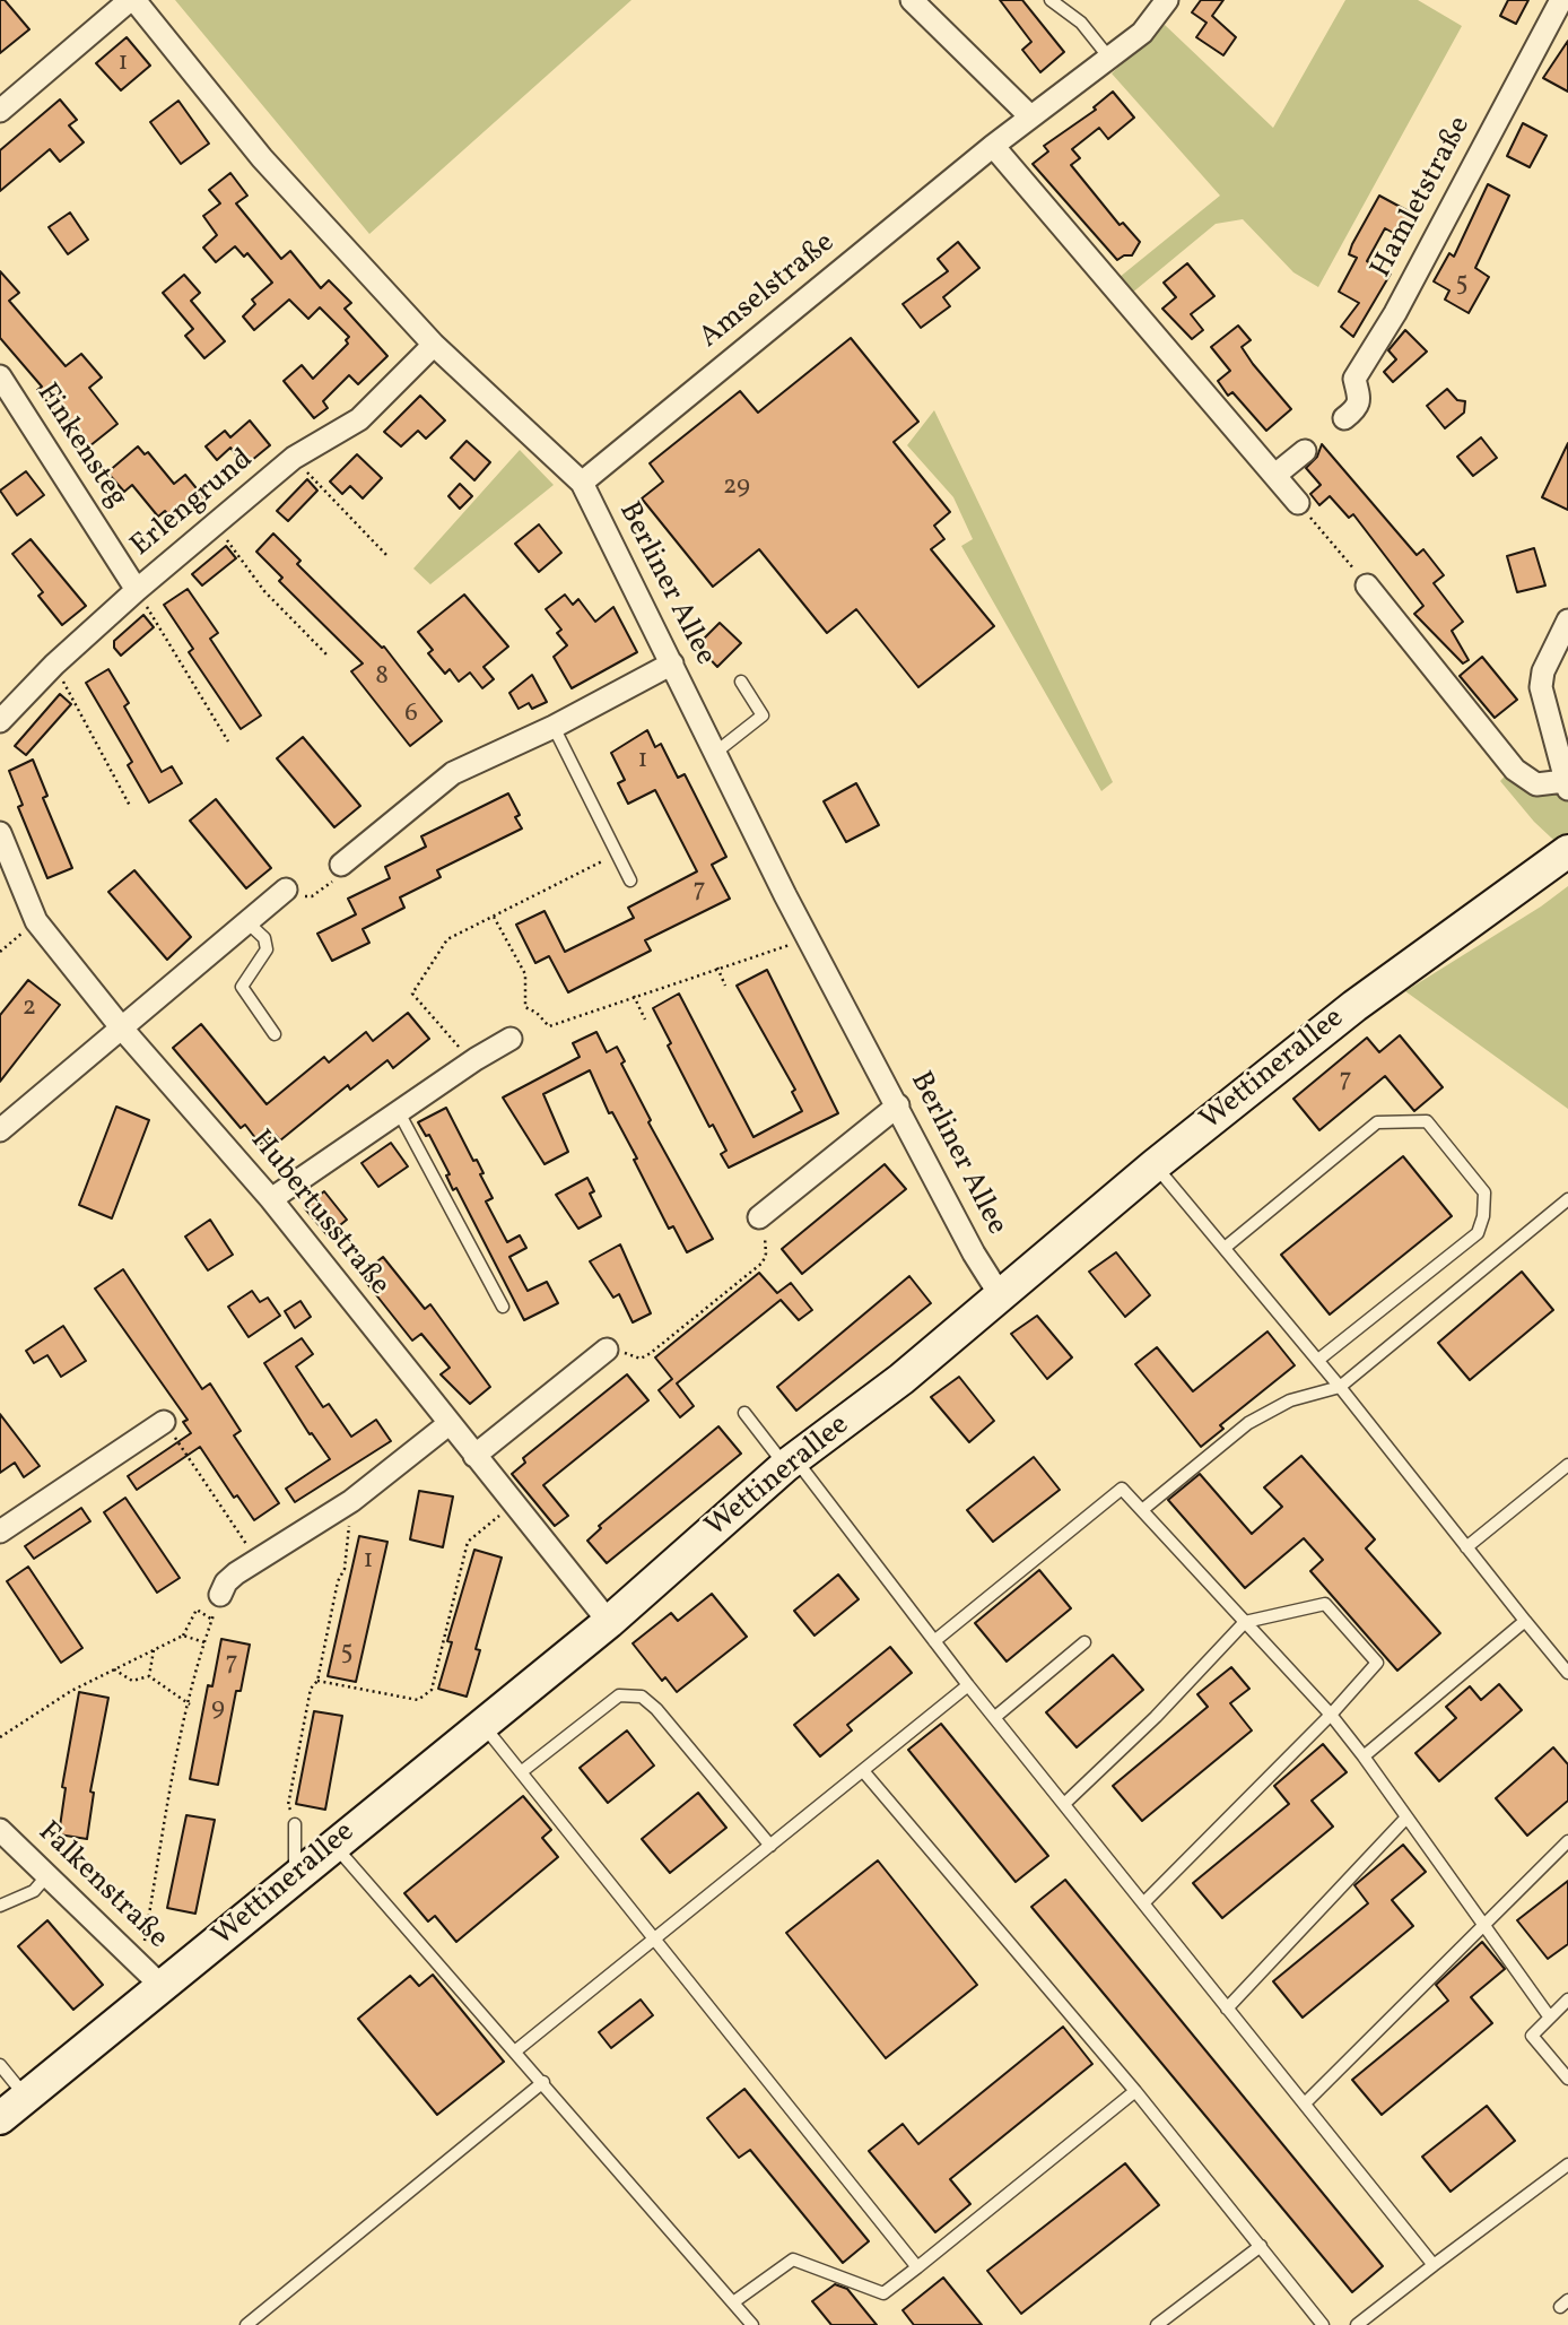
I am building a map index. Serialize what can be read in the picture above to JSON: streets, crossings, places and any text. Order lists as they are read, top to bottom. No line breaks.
{"streets":{"street":["Hamletstraße","Amselstraße","Finkensteg","Erlengrund","Berliner Allee","Wettinerallee","Hubertusstraße","Falkenstraße"]},"crossings":[["Amselstraße","Berliner Allee"],["Finkensteg","Erlengrund"],["Erlengrund","Berliner Allee"],["Berliner Allee","Wettinerallee"],["Wettinerallee","Hubertusstraße"],["Wettinerallee","Falkenstraße"]],"house_numbers":["1","5","29","8","6","1","7","2","7","1","5","7","9"]}
